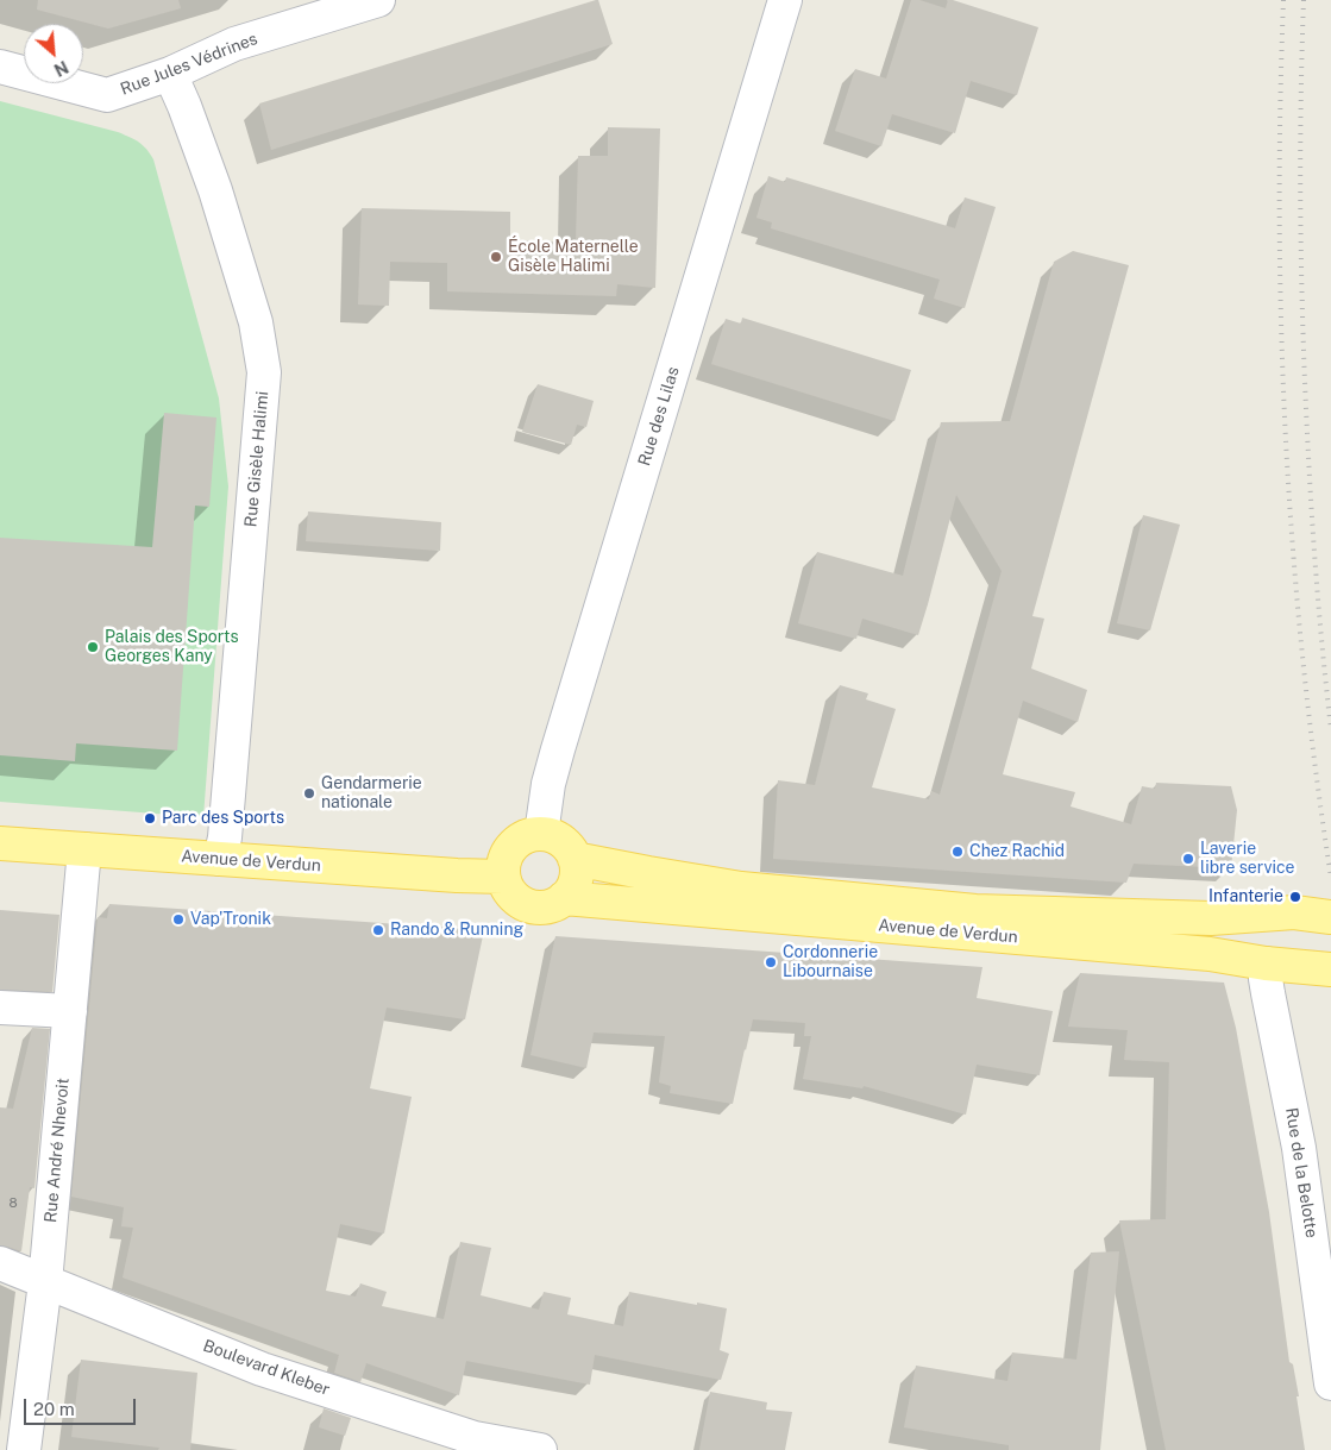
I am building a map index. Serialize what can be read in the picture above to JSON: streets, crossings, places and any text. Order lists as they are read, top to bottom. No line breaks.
{"streets":{"main road":["Avenue de Verdun"],"street":["Rue Jules Védrines","Rue des Lilas","Rue Gisèle Halimi","Rue André Nhevoit","Rue de la Belotte","Boulevard Kleber"]},"crossings":[["Rue Jules Védrines","Rue Gisèle Halimi"],["Rue des Lilas","Avenue de Verdun"],["Rue Gisèle Halimi","Avenue de Verdun"],["Avenue de Verdun","Rue André Nhevoit"],["Avenue de Verdun","Rue de la Belotte"],["Rue André Nhevoit","Boulevard Kleber"]],"places":["École Maternelle Gisèle Halimi","Palais des Sports Georges Kany","Gendarmerie nationale","Parc des Sports","Chez Rachid","Laverie libre service","Infanterie","Vap'Tronik","Rando & Running","Cordonnerie Libournaise"],"house_numbers":["8"],"scale_bar":"20 m","north":"bottom right"}
